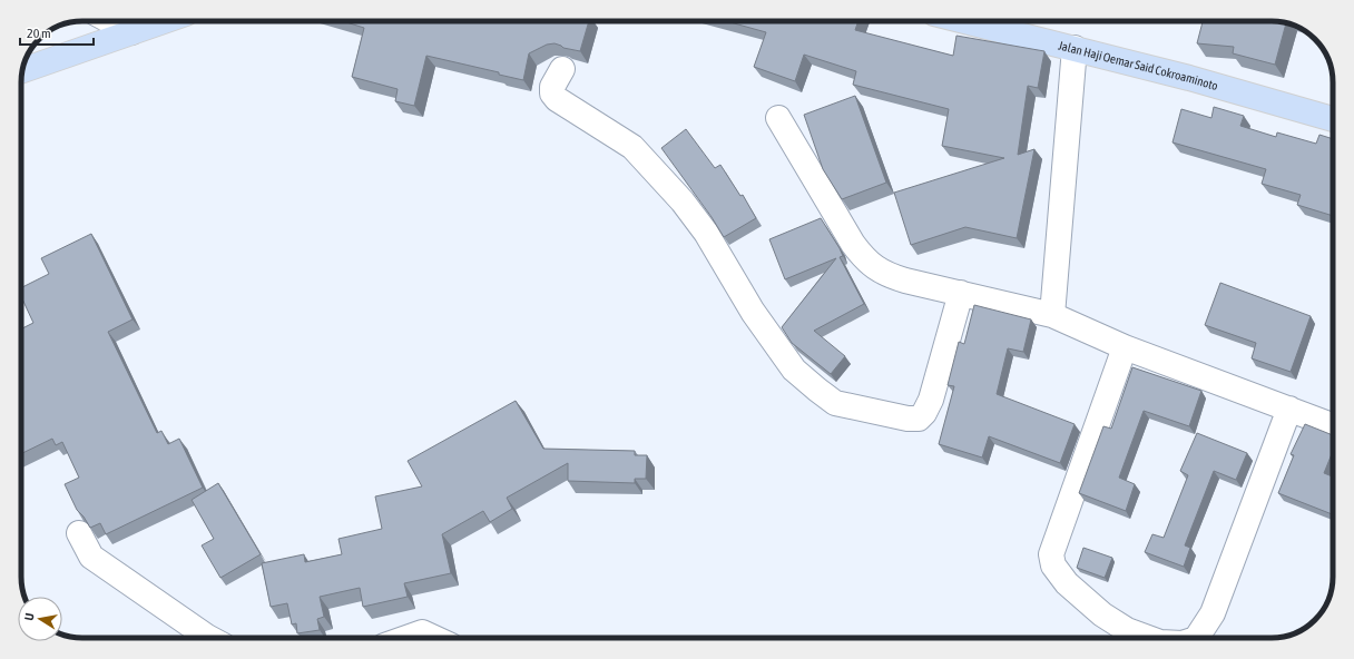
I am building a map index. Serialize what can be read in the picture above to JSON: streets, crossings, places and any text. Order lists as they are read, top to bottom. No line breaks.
{"streets":{"main road":["Jalan Haji Oemar Said Cokroaminoto"]},"scale_bar":"20 m","north":"left"}
